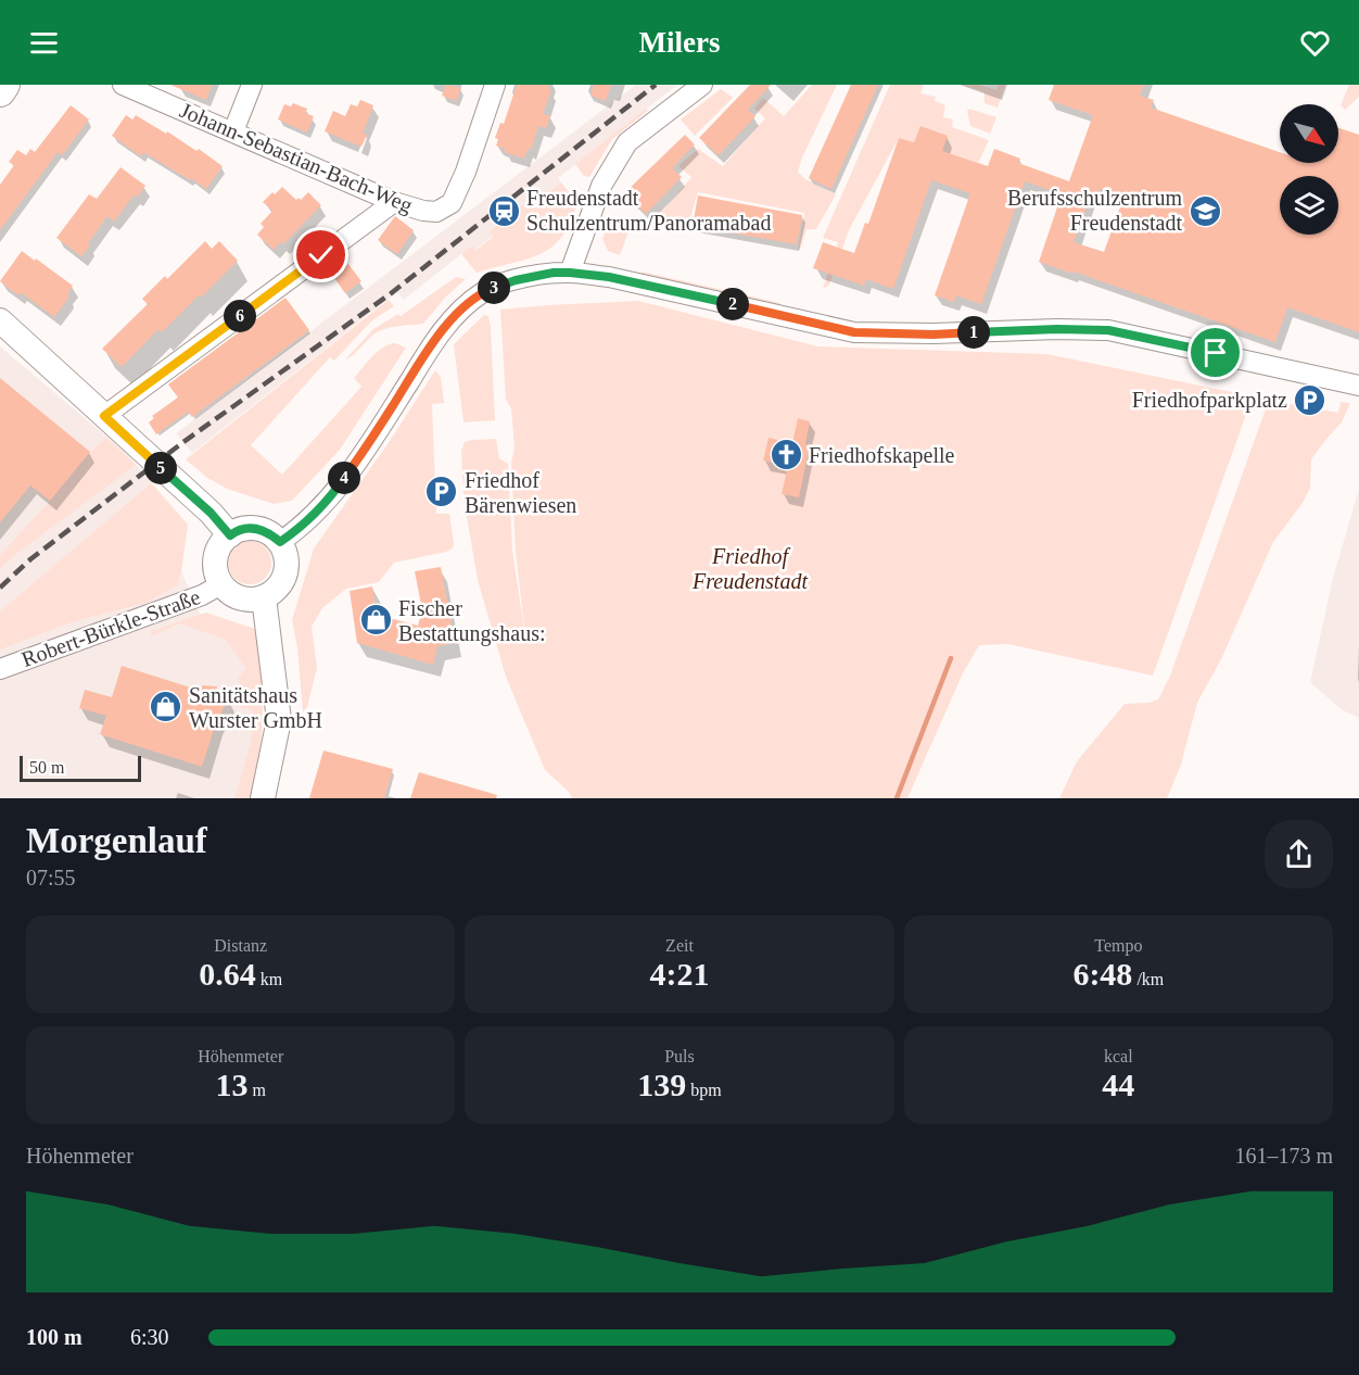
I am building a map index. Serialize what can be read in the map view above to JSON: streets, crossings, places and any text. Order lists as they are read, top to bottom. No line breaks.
{"streets":{"street":["Johann-Sebastian-Bach-Weg","Robert-Bürkle-Straße"]},"parks":["Friedhof Freudenstadt"],"places":{"station":["Freudenstadt Schulzentrum/Panoramabad"],"school or university":["Berufsschulzentrum Freudenstadt"],"parking":["Friedhofparkplatz","Friedhof Bärenwiesen"],"church":["Friedhofskapelle"],"shop":["Fischer Bestattungshaus:","Sanitätshaus Wurster GmbH"]},"scale_bar":"50 m","north":"bottom right","page":{"header":"Milers","pins":["3","2","6","1","5","4"],"scale":"50 m","heading":["Morgenlauf","07:55"],"stats":[["Distanz","0.64 km"],["Zeit","4:21"],["Tempo","6:48 /km"],["Höhenmeter","13 m"],["Puls","139 bpm"],["kcal","44"]],"chart":["Höhenmeter","161–173 m"],"list":[{"name":"100 m","note":"6:30"}]}}
